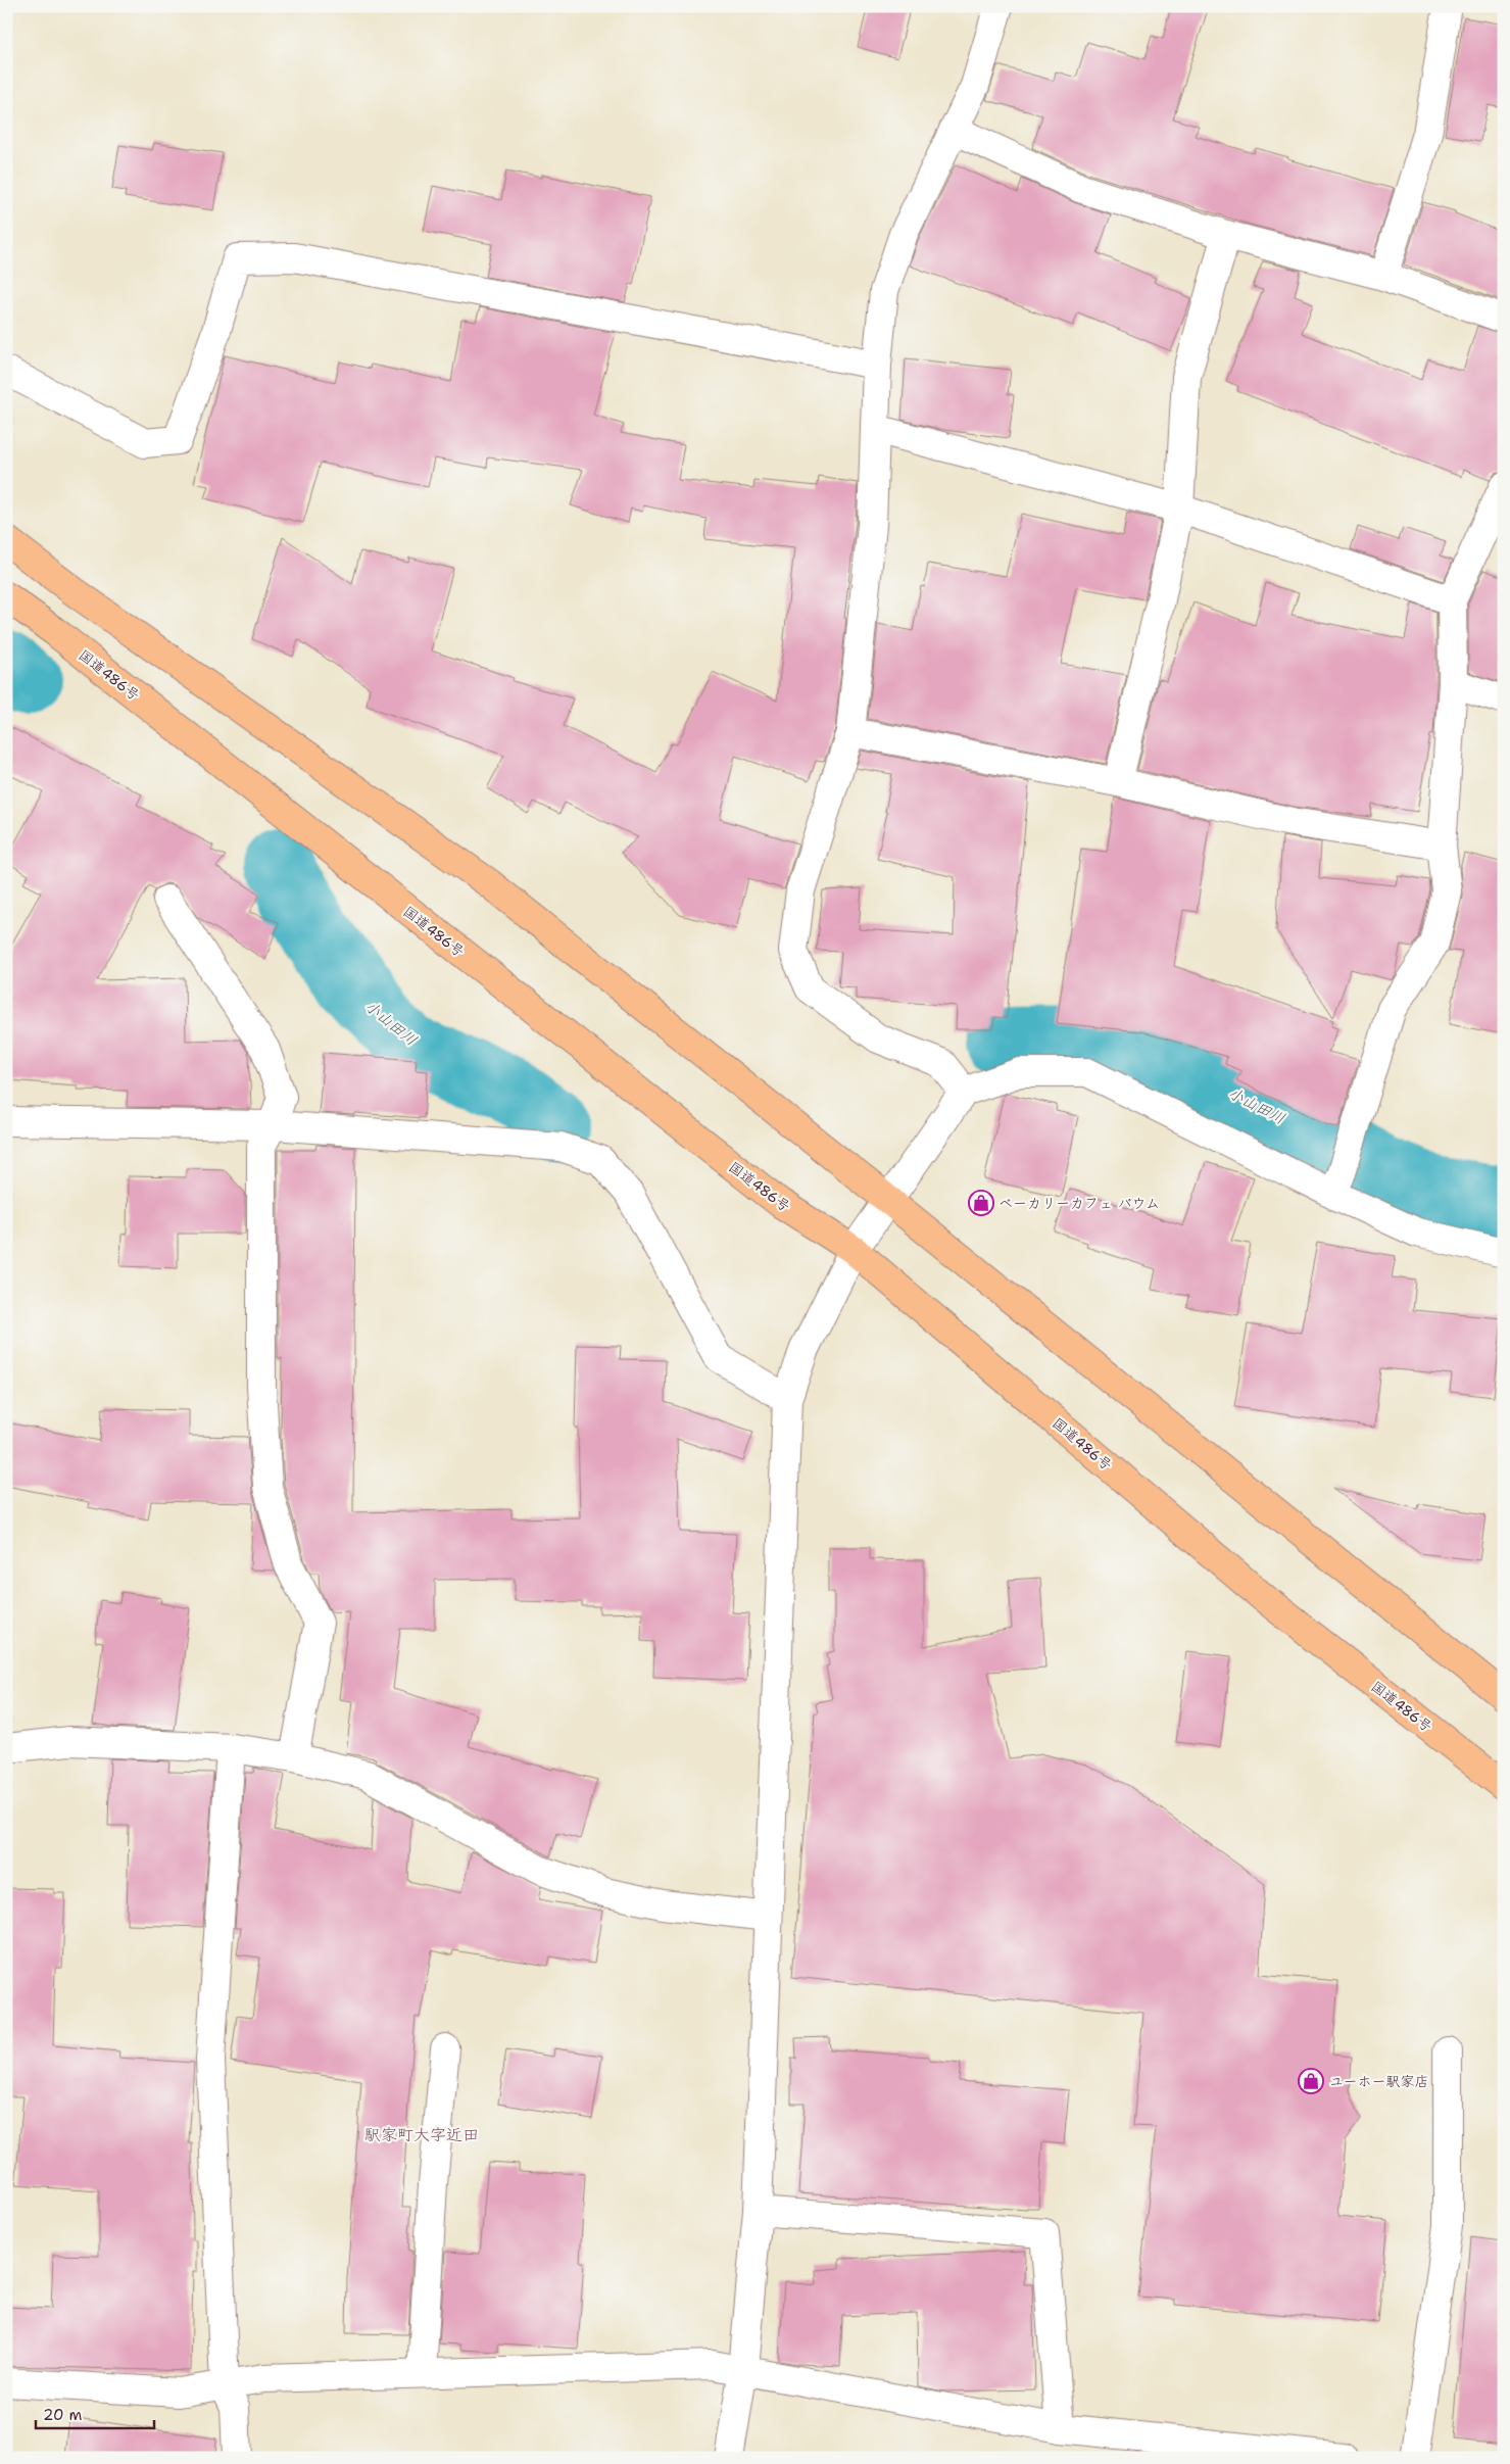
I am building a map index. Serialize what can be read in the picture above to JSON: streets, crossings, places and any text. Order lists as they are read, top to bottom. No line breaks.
{"streets":{"highway":["国道486号"]},"districts":["駅家町大字近田"],"water":["小山田川"],"places":{"shop":["ベーカリーカフェ バウム","ユーホー駅家店"]},"scale_bar":"20 m"}
